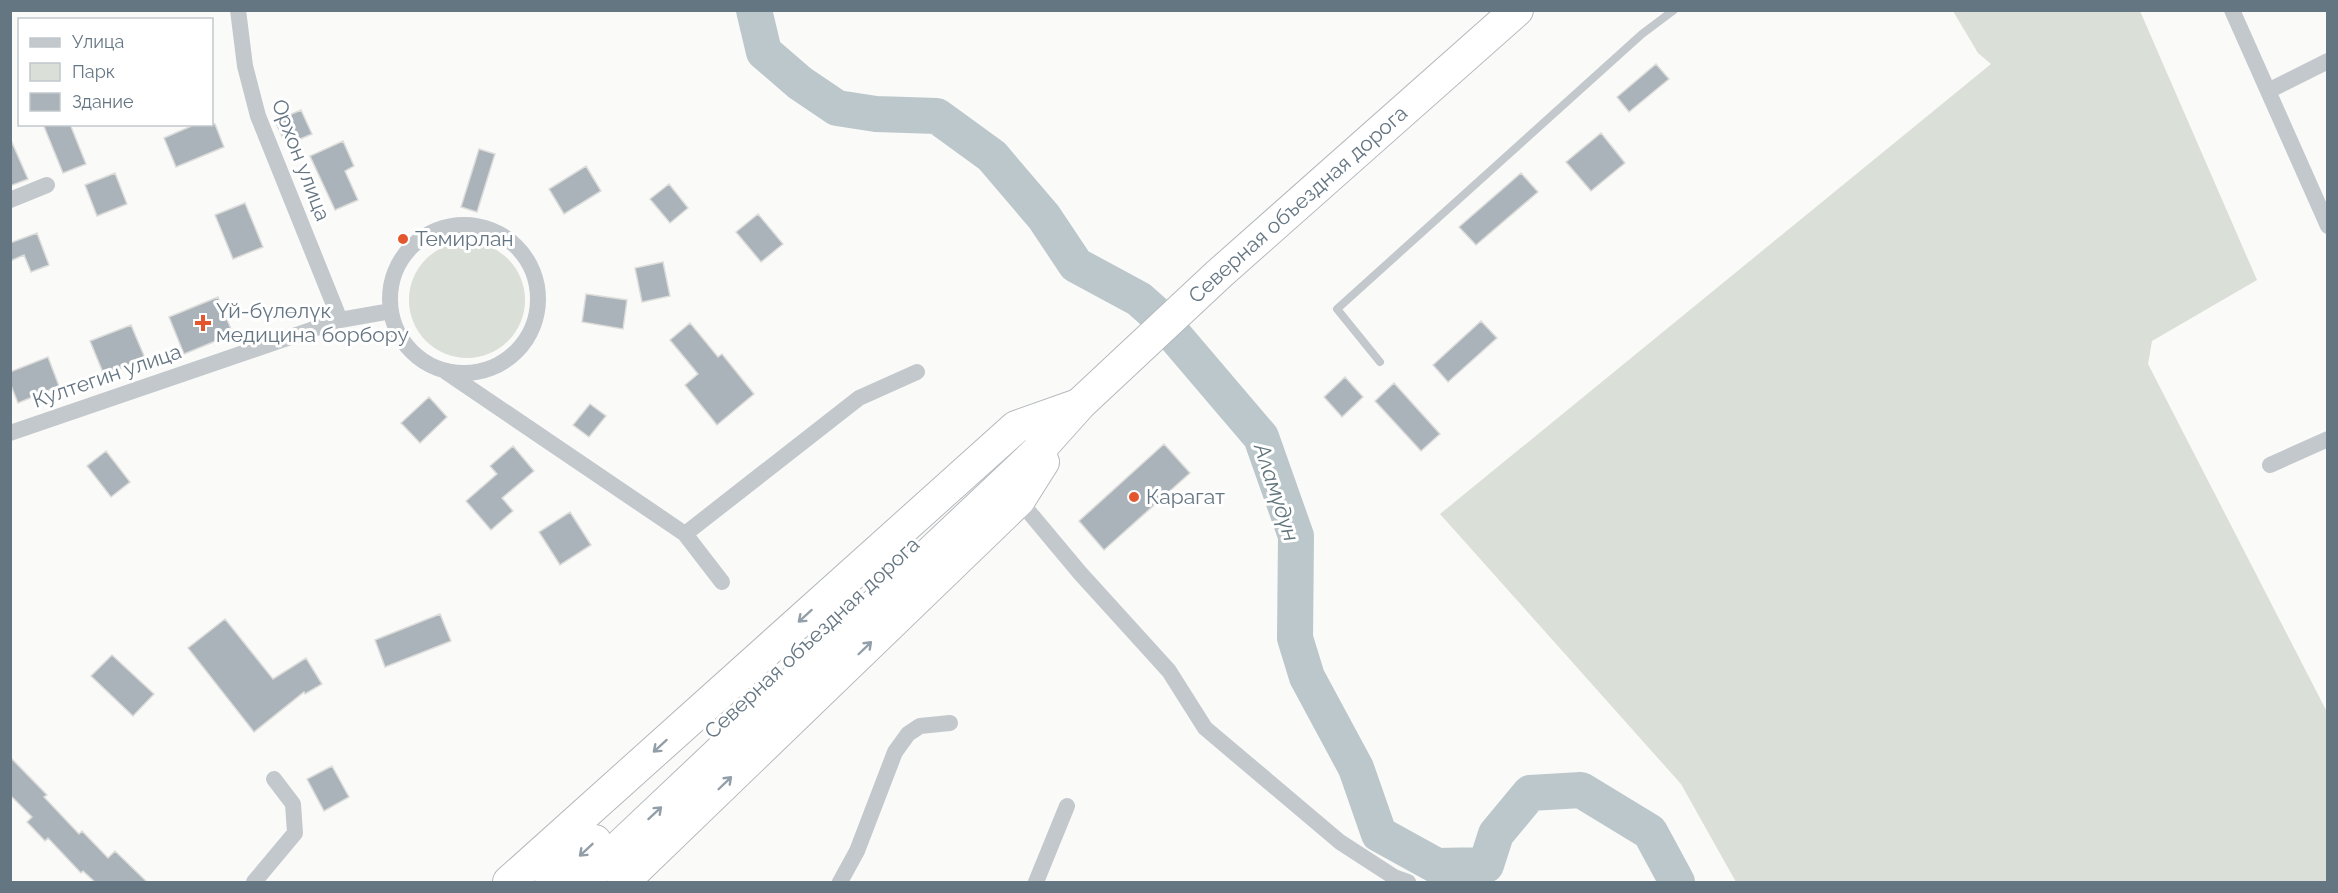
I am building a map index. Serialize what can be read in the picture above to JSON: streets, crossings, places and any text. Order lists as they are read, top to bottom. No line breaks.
{"streets":{"highway":["Северная объездная дорога"],"street":["Орхон улица","Култегин улица"]},"crossings":[["Орхон улица","Култегин улица"]],"water":["Аламүдүн"],"places":{"other":["Темирлан","Карагат"],"health":["Үй-бүлөлүк медицина борбору"]},"legend":["Улица","Парк","Здание"]}
